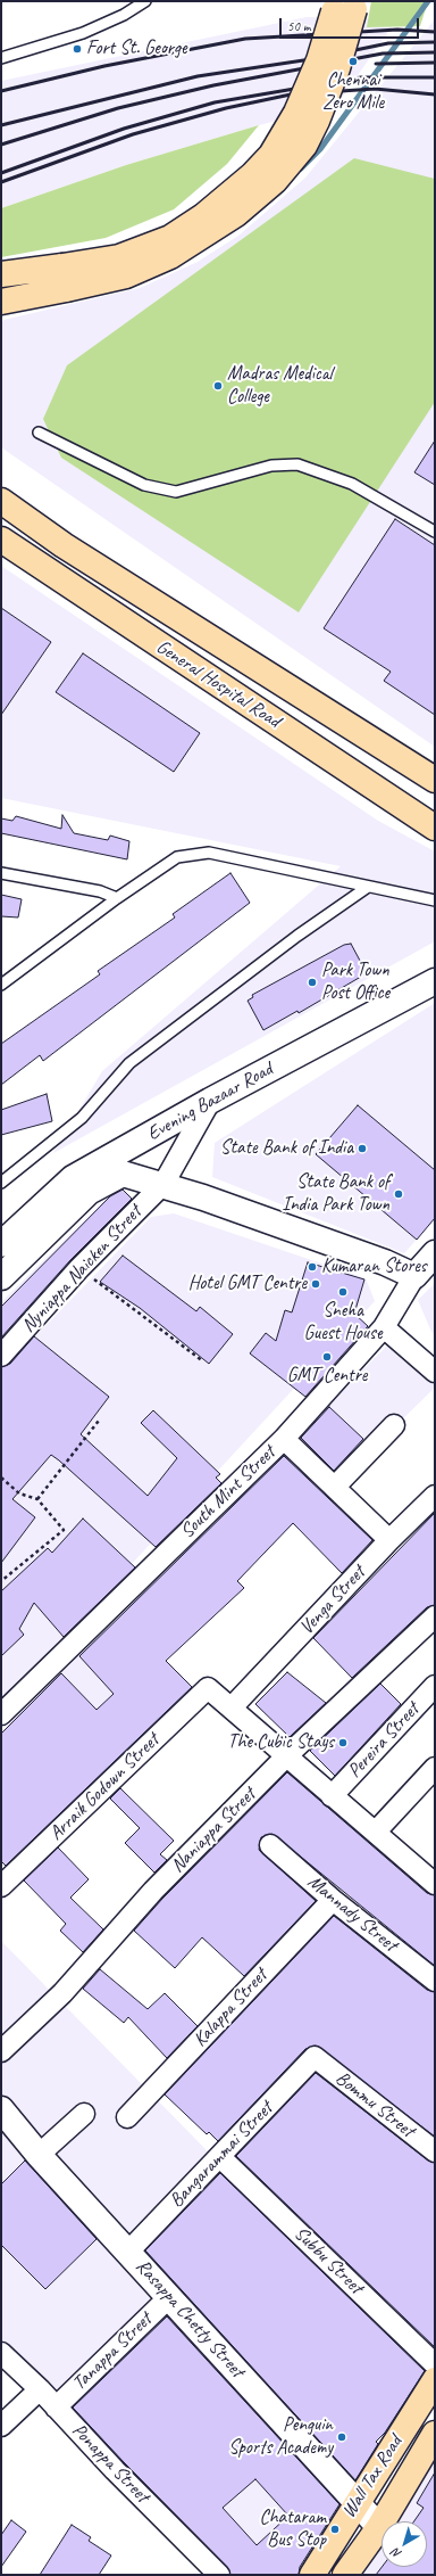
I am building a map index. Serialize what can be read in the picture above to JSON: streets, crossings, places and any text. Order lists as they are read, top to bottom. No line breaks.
{"streets":{"main road":["General Hospital Road","Evening Bazaar Road","South Mint Street","Rasappa Chetty Street","Wall Tax Road"],"street":["Nyniappa Naicken Street","Venga Street","Pereira Street","Arraik Godown Street","Naniappa Street","Mannady Street","Kalappa Street","Bommu Street","Bangarammai Street","Subbu Street","Tanappa Street","Ponappa Street"]},"crossings":[["Evening Bazaar Road","Nyniappa Naicken Street"],["Venga Street","Arraik Godown Street"],["Mannady Street","Kalappa Street"],["Bommu Street","Bangarammai Street"],["Bangarammai Street","Subbu Street"],["Bangarammai Street","Rasappa Chetty Street"],["Rasappa Chetty Street","Tanappa Street"],["Rasappa Chetty Street","Wall Tax Road"],["Tanappa Street","Ponappa Street"]],"places":["Fort St. George","Chennai Zero Mile","Madras Medical College","Park Town Post Office","State Bank of India","State Bank of India Park Town","Kumaran Stores","Hotel GMT Centre","Sneha Guest House","GMT Centre","The Cubic Stays","Penguin Sports Academy","Chataram Bus Stop"],"scale_bar":"50 m","north":"bottom left"}
